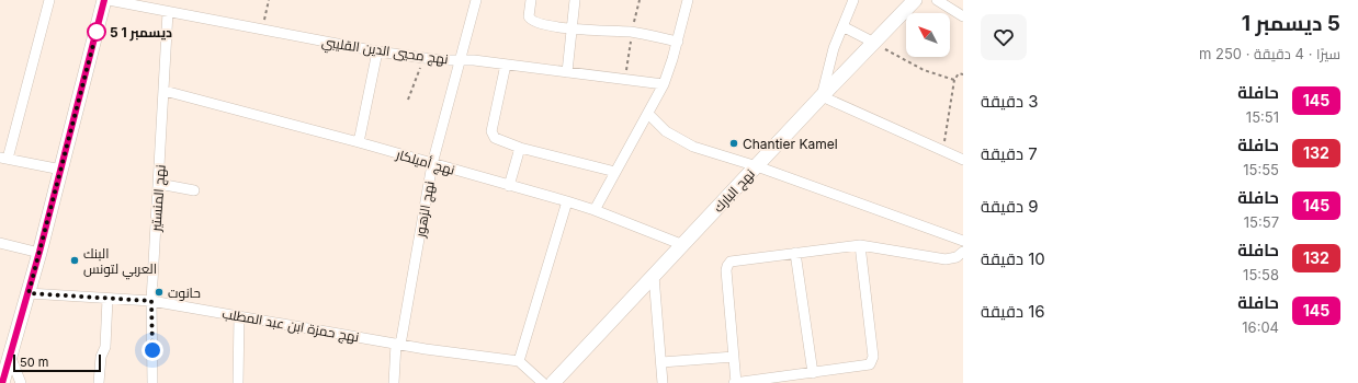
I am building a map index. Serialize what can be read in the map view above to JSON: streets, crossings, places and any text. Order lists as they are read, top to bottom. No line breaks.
{"streets":{"street":["نهج محيي الدين القليبي","نهج أميلكار","نهج البارك","نهج المنستير","نهج الزهور","نهج حمزة ابن عبد المطلب"]},"crossings":[["نهج محيي الدين القليبي","نهج المنستير"],["نهج محيي الدين القليبي","نهج الزهور"],["نهج أميلكار","نهج البارك"],["نهج أميلكار","نهج المنستير"],["نهج أميلكار","نهج الزهور"],["نهج المنستير","نهج حمزة ابن عبد المطلب"],["نهج الزهور","نهج حمزة ابن عبد المطلب"]],"places":["5 ديسمبر 1","Chantier Kamel","البنك العربي لتونس","حانوت"],"lines":["bus line 145"],"scale_bar":"50 m","north":"top left","page":{"heading":["5 ديسمبر 1","سيرًا · 4 دقيقة · 250 m"],"list":[{"mark":"145","name":"حافلة","note":"15:51","value":"3 دقيقة"},{"mark":"132","name":"حافلة","note":"15:55","value":"7 دقيقة"},{"mark":"145","name":"حافلة","note":"15:57","value":"9 دقيقة"},{"mark":"132","name":"حافلة","note":"15:58","value":"10 دقيقة"},{"mark":"145","name":"حافلة","note":"16:04","value":"16 دقيقة"}],"scale":"50 m"}}
